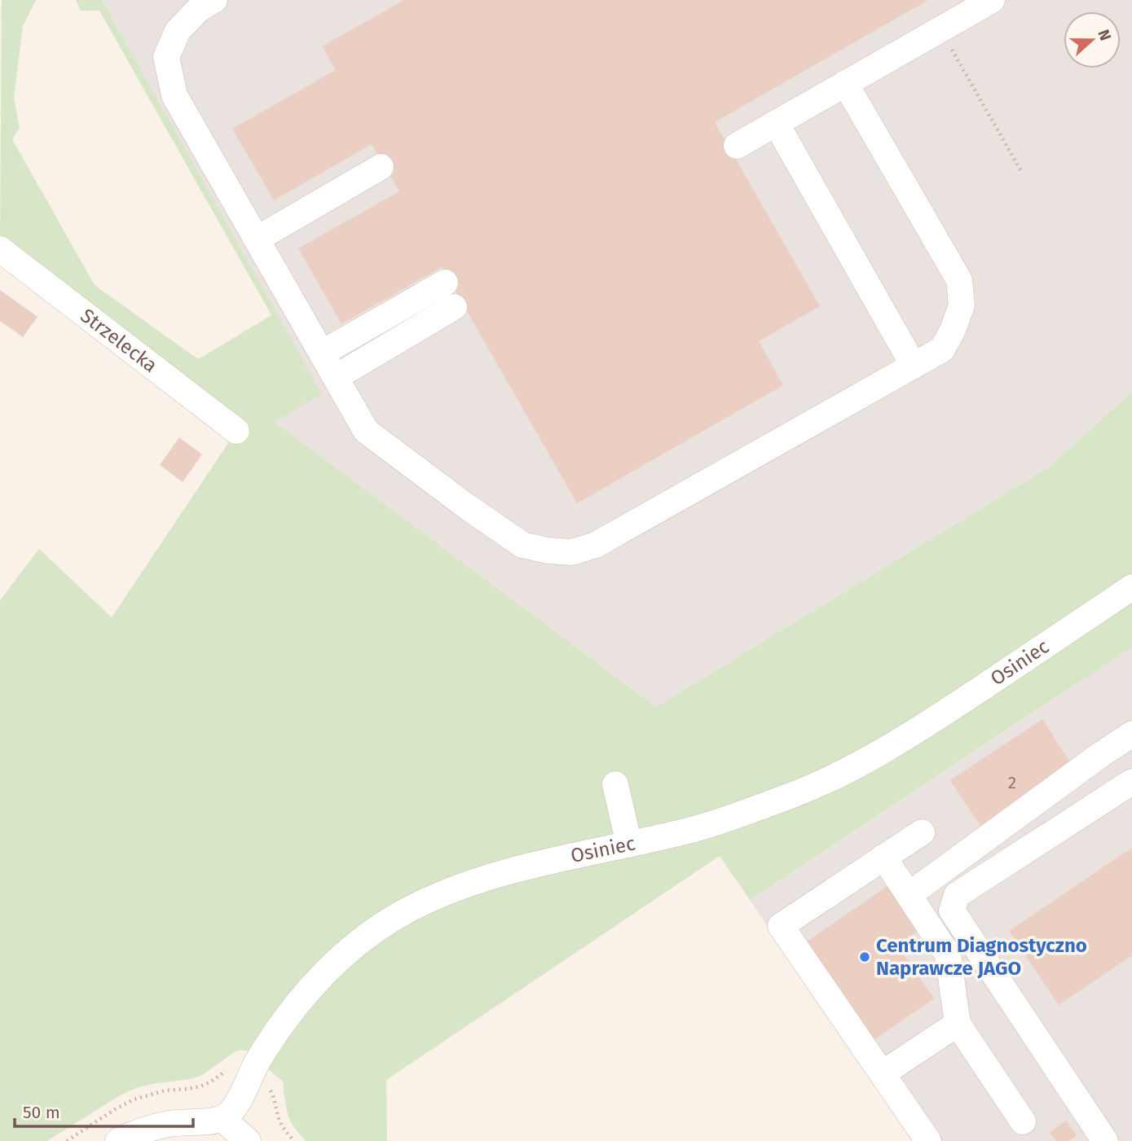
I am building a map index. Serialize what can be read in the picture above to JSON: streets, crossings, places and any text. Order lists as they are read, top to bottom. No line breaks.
{"streets":{"street":["Strzelecka","Osiniec"]},"places":["Centrum Diagnostyczno Naprawcze JAGO"],"house_numbers":["2"],"scale_bar":"50 m","north":"right"}
